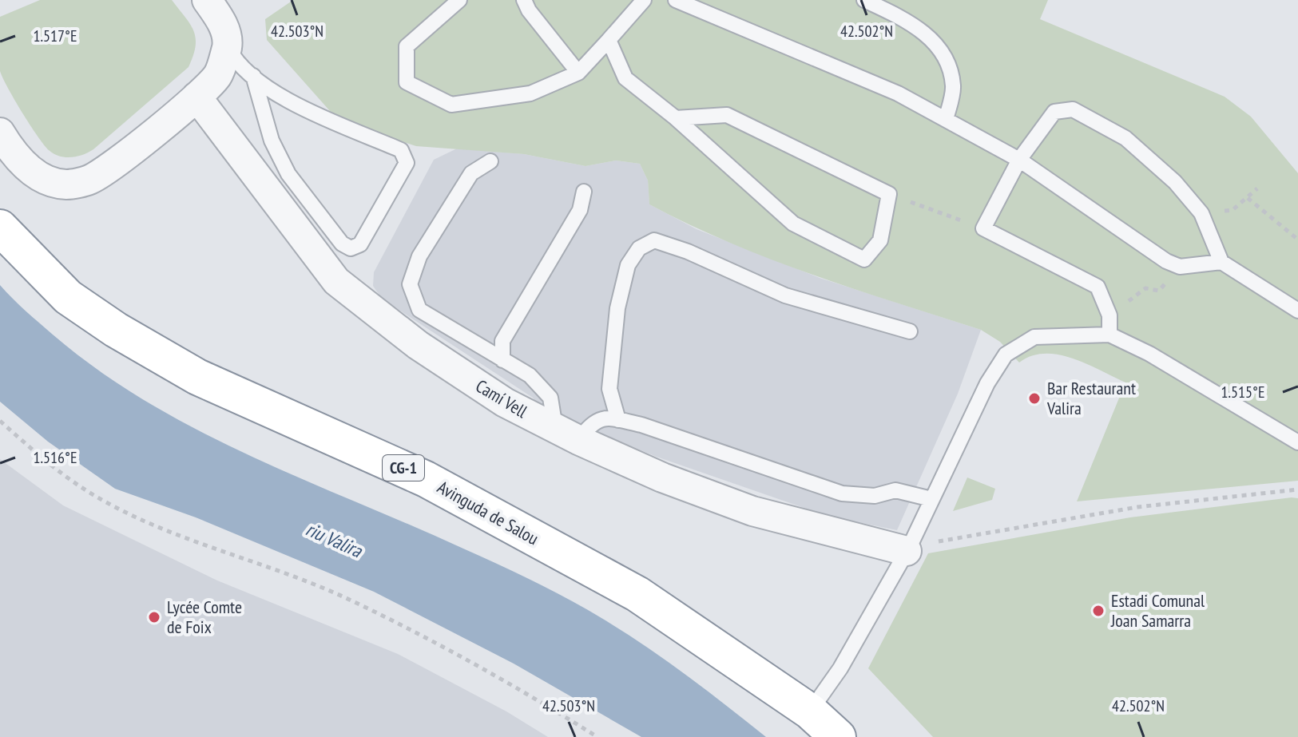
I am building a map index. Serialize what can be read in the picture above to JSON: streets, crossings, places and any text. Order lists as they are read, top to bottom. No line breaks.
{"streets":{"highway":["CG-1","Avinguda de Salou"],"street":["Camí Vell"]},"water":["riu Valira"],"places":["Bar Restaurant Valira","Estadi Comunal Joan Samarra","Lycée Comte de Foix"],"coordinates":["42.503°N","42.502°N","1.517°E","1.515°E","1.516°E"]}
